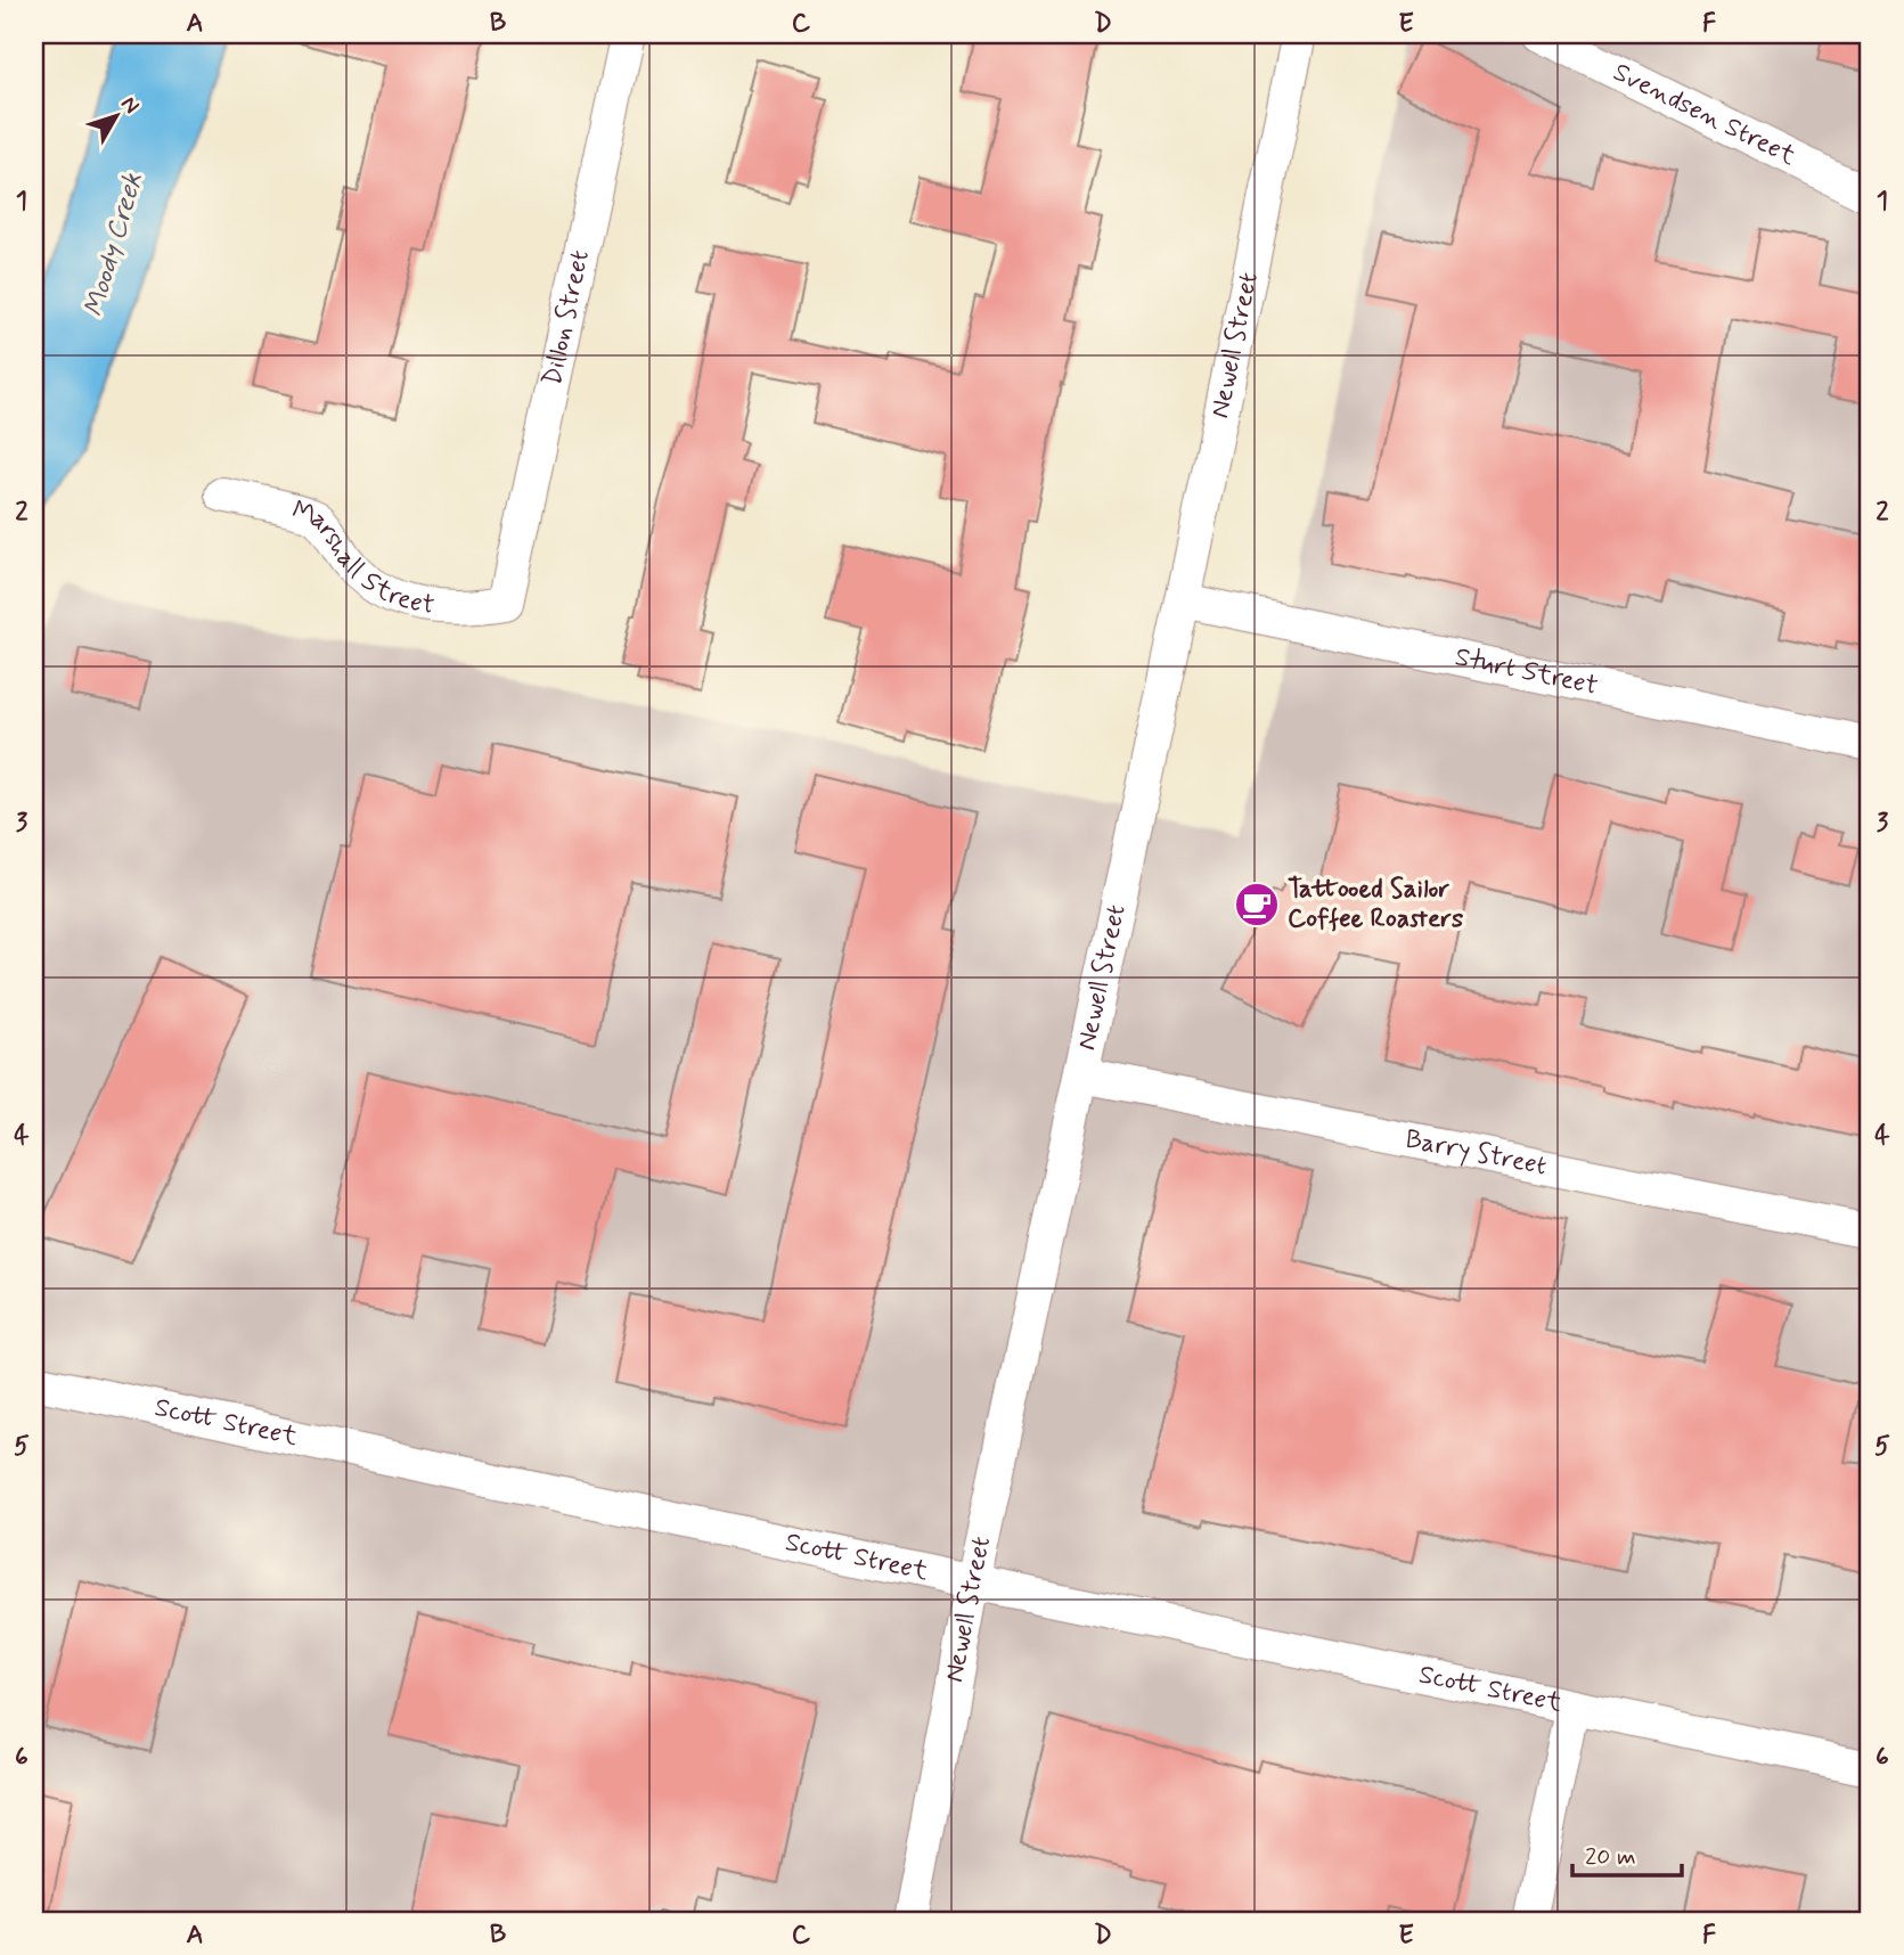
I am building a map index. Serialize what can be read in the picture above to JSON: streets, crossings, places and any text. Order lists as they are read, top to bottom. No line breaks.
{"streets":{"street":["Svendsen Street","Dillon Street","Newell Street","Marshall Street","Sturt Street","Barry Street","Scott Street"]},"crossings":[["Dillon Street","Marshall Street"],["Newell Street","Sturt Street"],["Newell Street","Barry Street"],["Newell Street","Scott Street"]],"water":["Moody Creek"],"places":{"cafe":["Tattooed Sailor Coffee Roasters"]},"scale_bar":"20 m","north":"top right","grid":{"columns":["A","B","C","D","E","F"],"rows":["1","2","3","4","5","6"]}}
